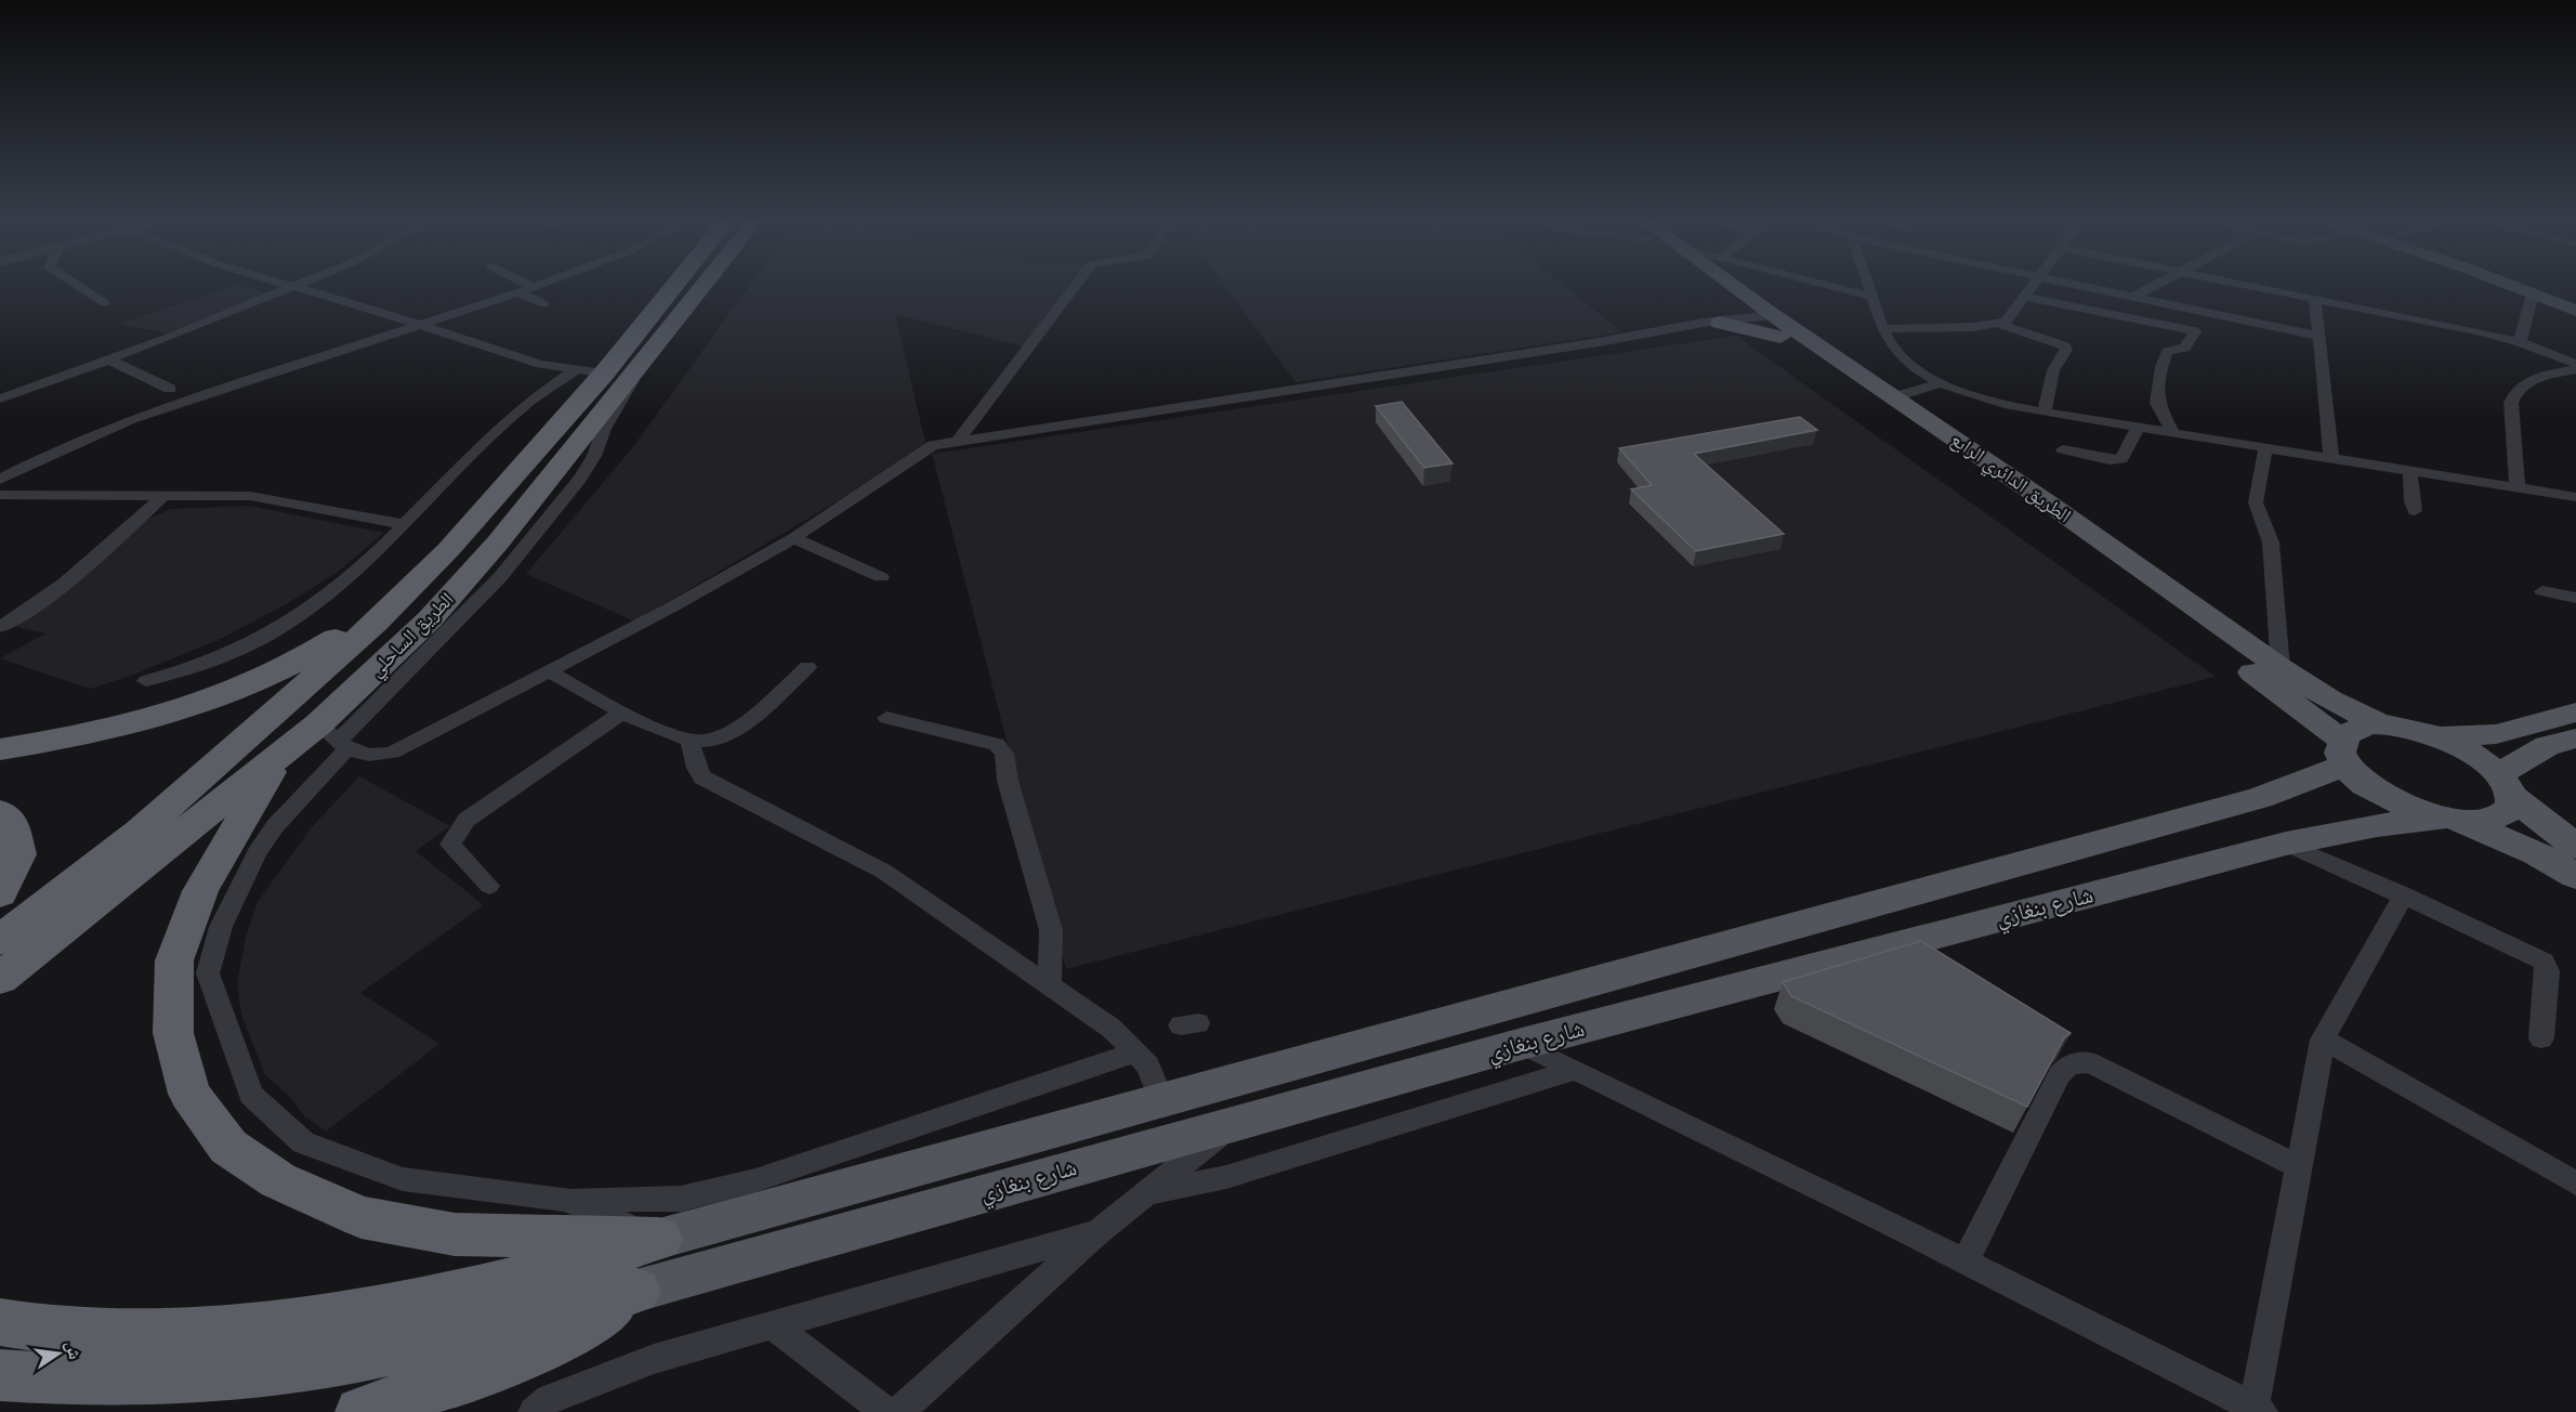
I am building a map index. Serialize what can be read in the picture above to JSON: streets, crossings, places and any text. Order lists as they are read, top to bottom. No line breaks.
{"streets":{"highway":["الطريق الساحلي"],"main road":["الطريق الدائري الرابع","شارع بنغازي"]},"crossings":[["الطريق الدائري الرابع","شارع بنغازي"]],"north":"right"}
